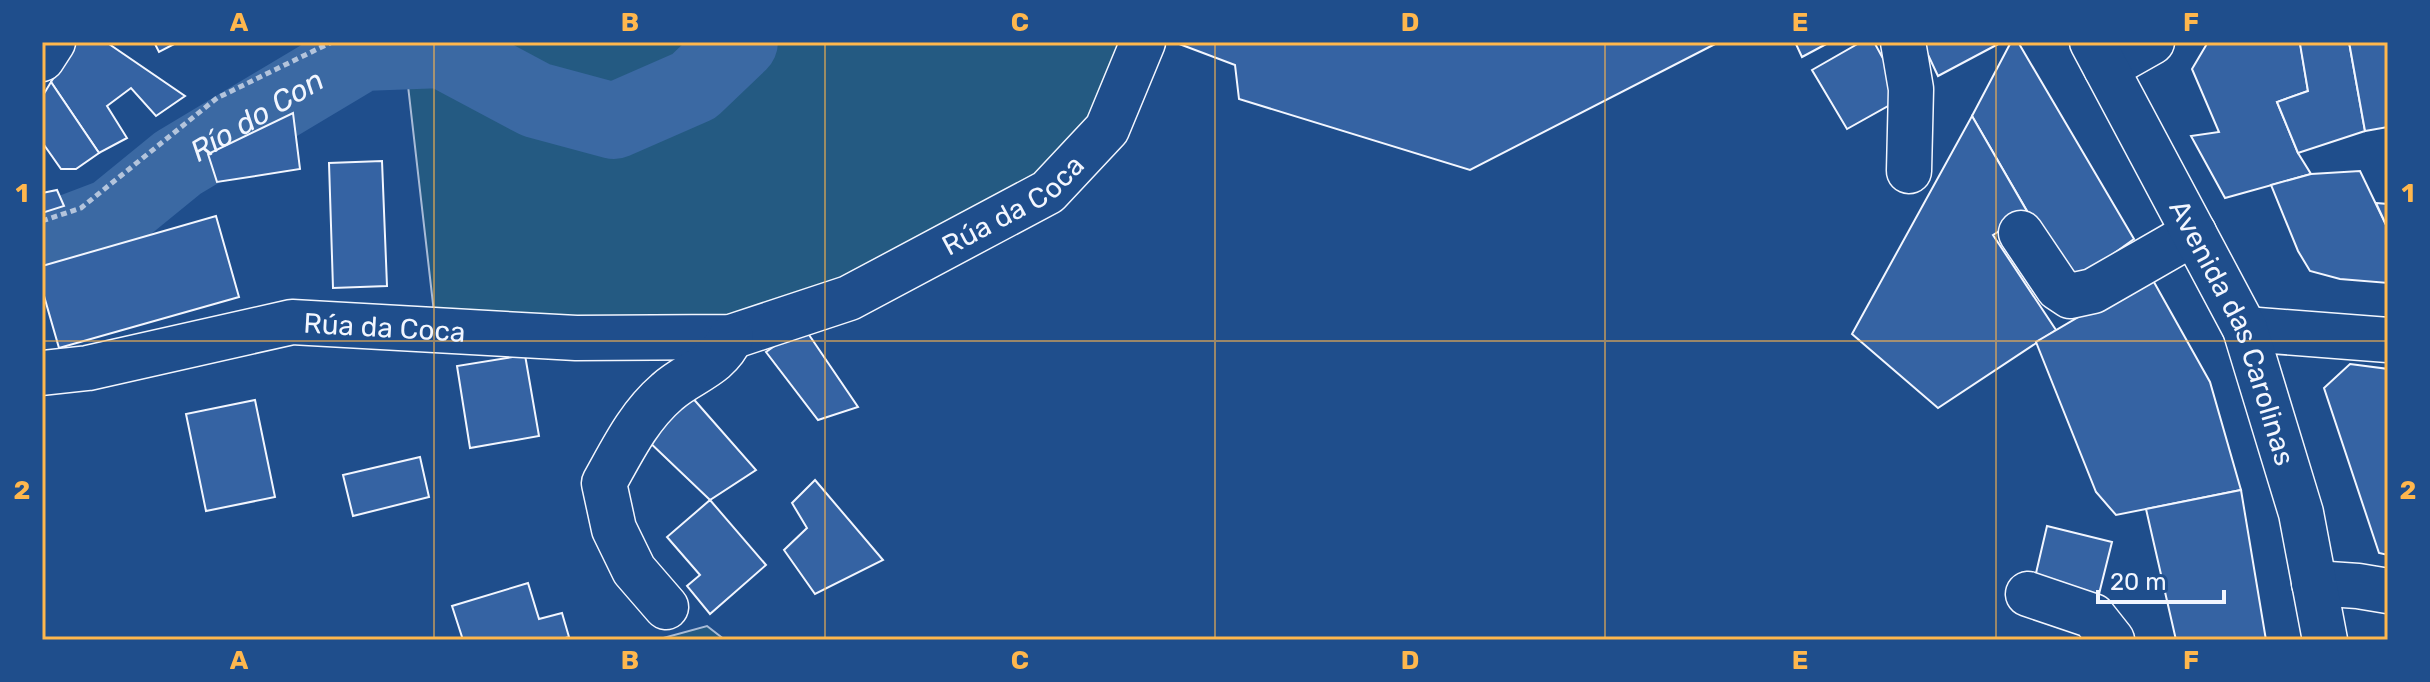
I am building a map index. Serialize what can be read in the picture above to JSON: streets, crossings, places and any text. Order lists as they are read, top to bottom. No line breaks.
{"streets":{"street":["Rúa da Coca","Avenida das Carolinas"]},"water":["Río do Con"],"scale_bar":"20 m","grid":{"columns":["A","B","C","D","E","F"],"rows":["1","2"]}}
